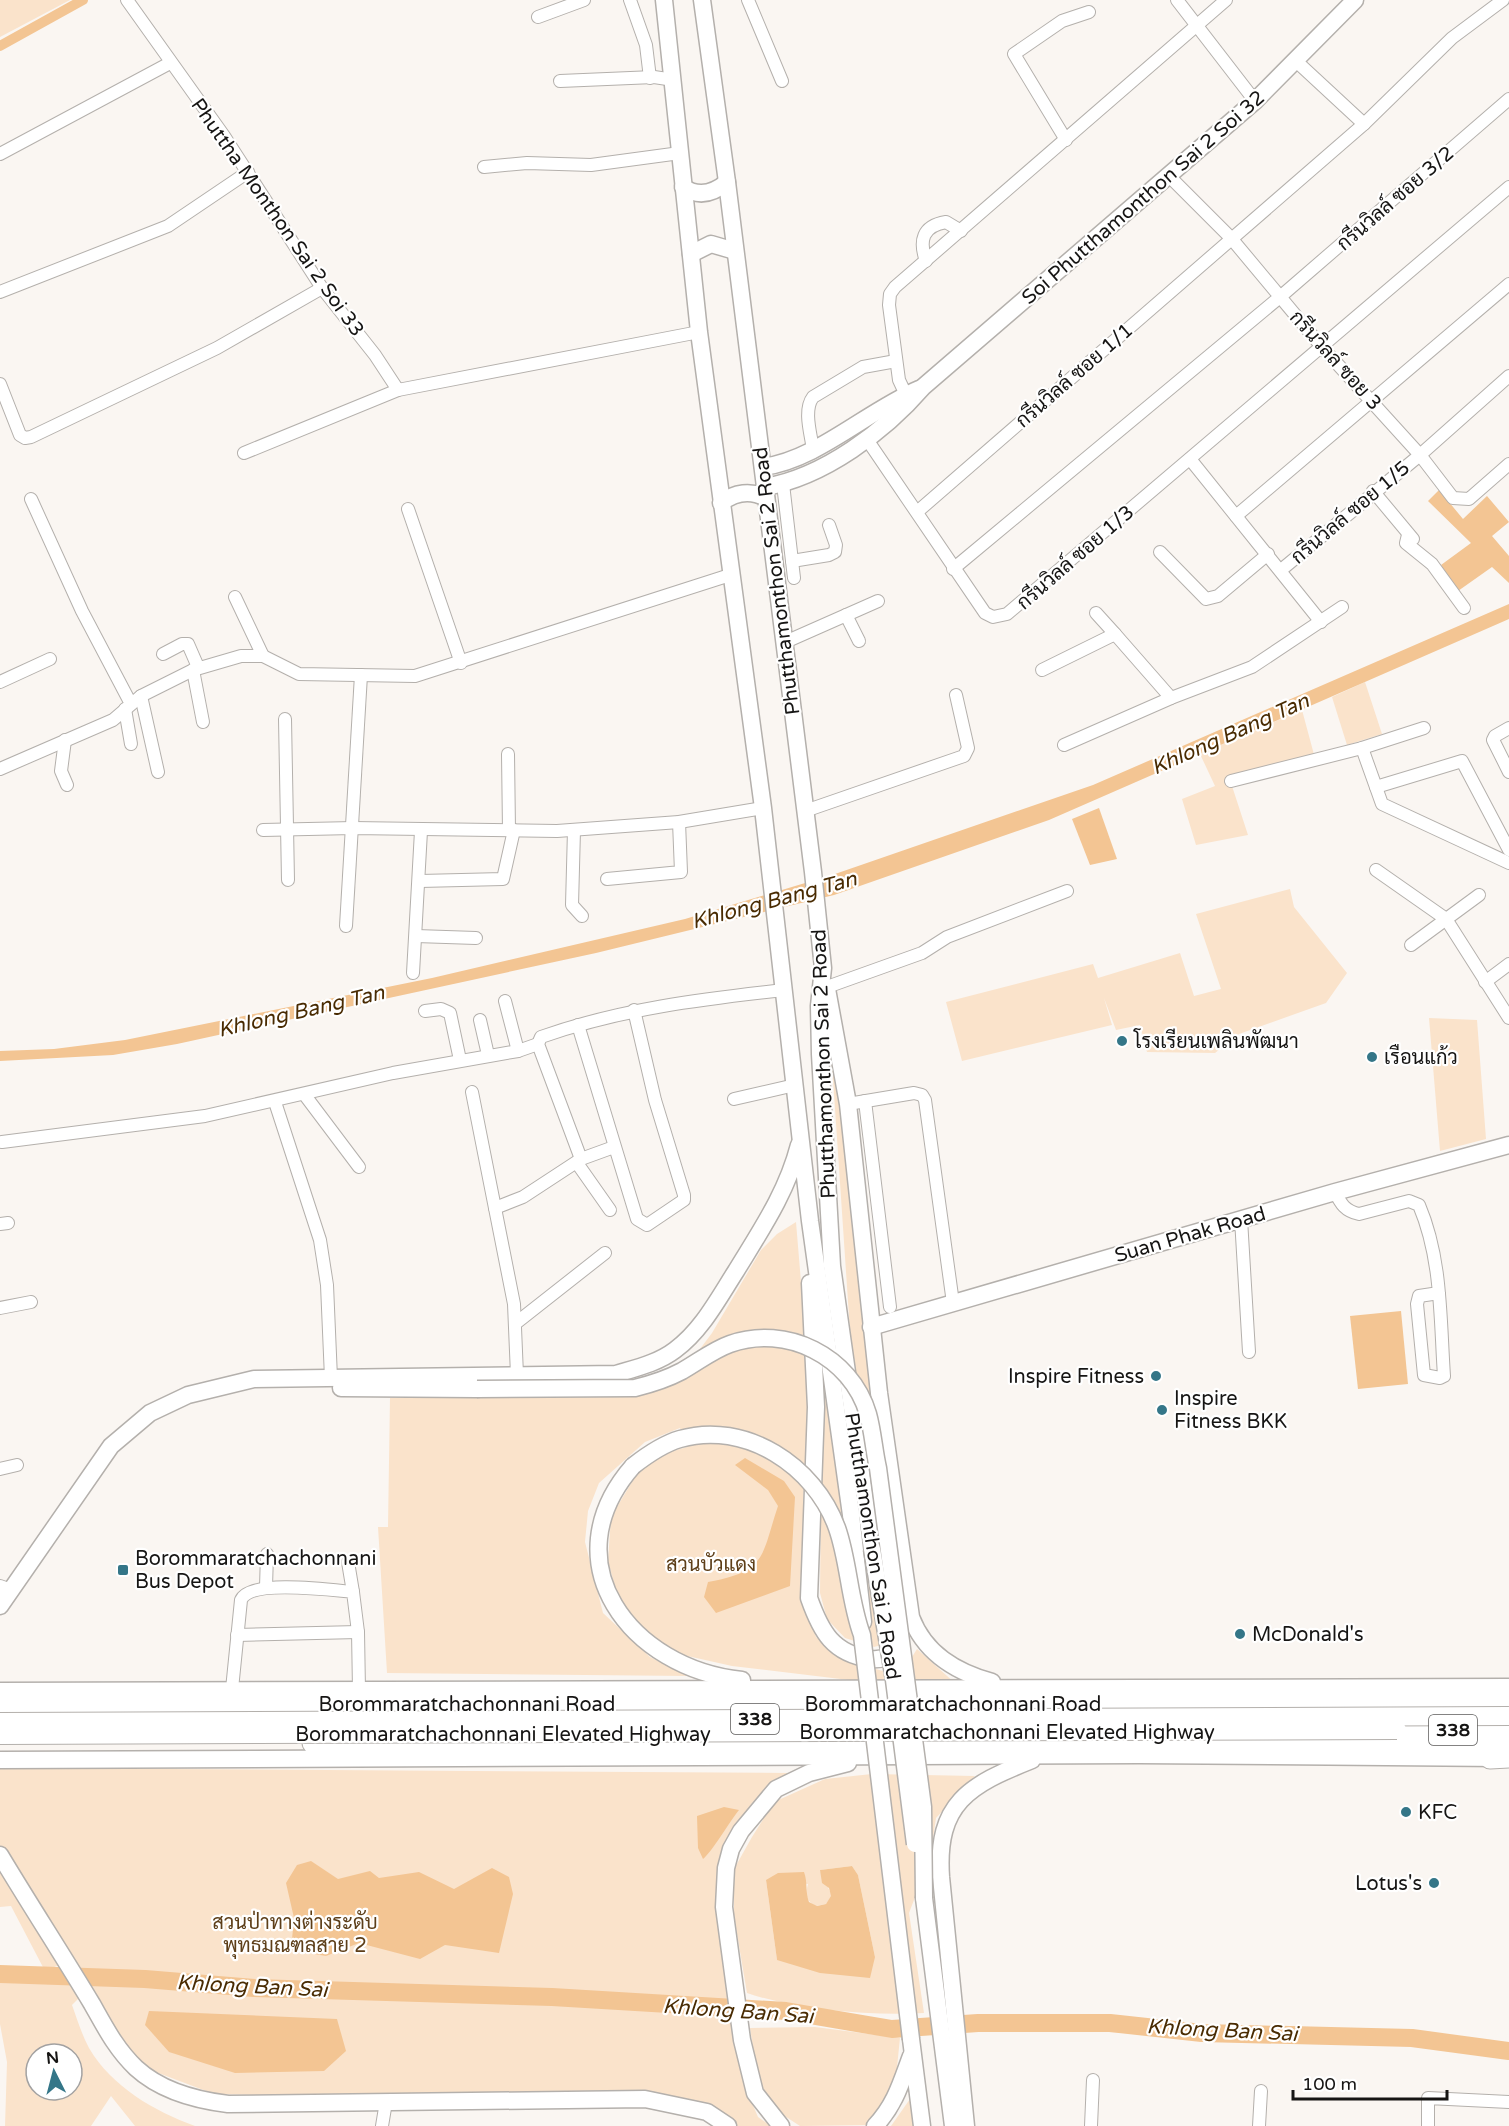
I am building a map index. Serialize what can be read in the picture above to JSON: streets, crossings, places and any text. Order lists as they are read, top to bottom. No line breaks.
{"streets":{"highway":["Borommaratchachonnani Road","338"],"main road":["Soi Phutthamonthon Sai 2 Soi 32","Phutthamonthon Sai 2 Road","Suan Phak Road","Borommaratchachonnani Elevated Highway"],"street":["กรีนวิลล์ ซอย 3/2","Phuttha Monthon Sai 2 Soi 33","กรีนวิลล์ ซอย 3","กรีนวิลล์ ซอย 1/1","กรีนวิลล์ ซอย 1/5","กรีนวิลล์ ซอย 1/3"]},"crossings":[["Soi Phutthamonthon Sai 2 Soi 32","กรีนวิลล์ ซอย 3"],["Soi Phutthamonthon Sai 2 Soi 32","กรีนวิลล์ ซอย 1/3"],["Soi Phutthamonthon Sai 2 Soi 32","Phutthamonthon Sai 2 Road"],["กรีนวิลล์ ซอย 3/2","กรีนวิลล์ ซอย 3"],["กรีนวิลล์ ซอย 3/2","กรีนวิลล์ ซอย 1/3"],["กรีนวิลล์ ซอย 3","กรีนวิลล์ ซอย 1/1"],["กรีนวิลล์ ซอย 3","กรีนวิลล์ ซอย 1/5"],["กรีนวิลล์ ซอย 3","กรีนวิลล์ ซอย 1/3"],["กรีนวิลล์ ซอย 1/1","กรีนวิลล์ ซอย 1/3"]],"water":["Khlong Bang Tan","Khlong Ban Sai"],"parks":["สวนบัวแดง","สวนป่าทางต่างระดับ พุทธมณฑลสาย 2"],"places":{"other":["โรงเรียนเพลินพัฒนา","เรือนแก้ว","Inspire Fitness","Inspire Fitness BKK","McDonald's","KFC","Lotus's"],"transit":["Borommaratchachonnani Bus Depot"]},"scale_bar":"100 m","north":"top"}
